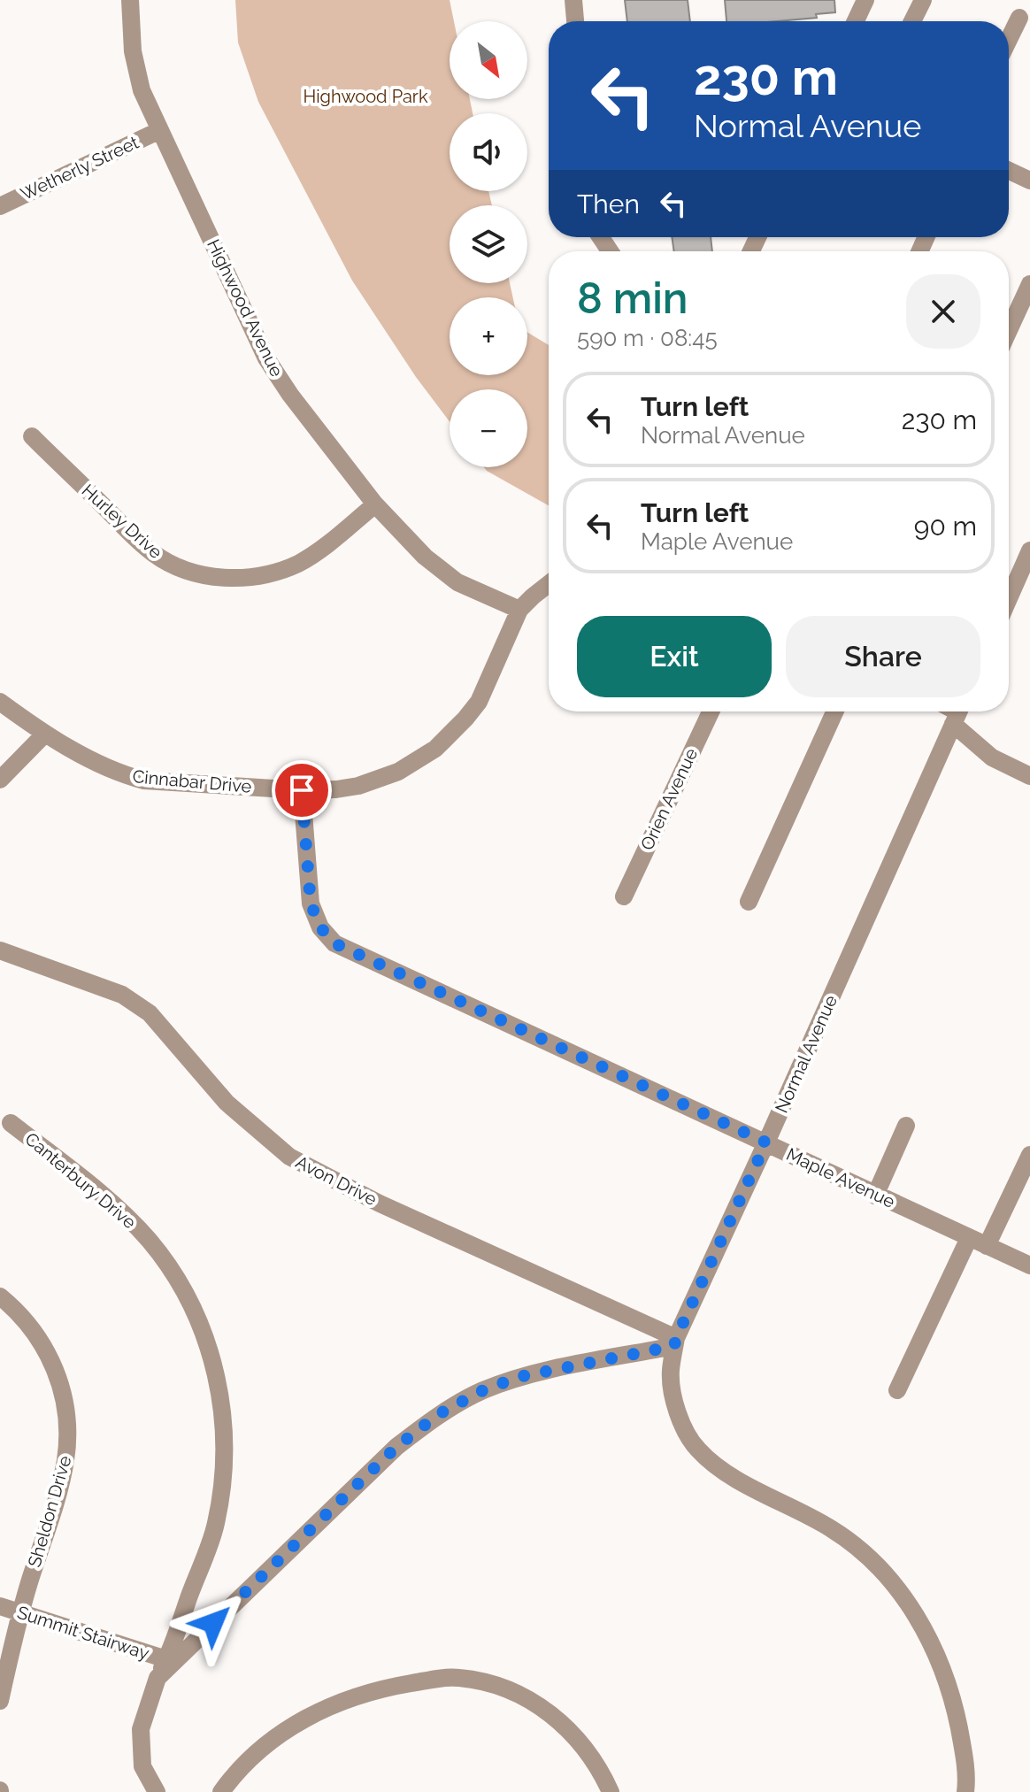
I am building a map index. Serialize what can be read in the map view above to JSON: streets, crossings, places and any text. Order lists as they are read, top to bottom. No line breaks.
{"streets":{"street":["Wetherly Street","Highwood Avenue","Hurley Drive","Cinnabar Drive","Orien Avenue","Normal Avenue","Maple Avenue","Canterbury Drive","Avon Drive","Sheldon Drive","Summit Stairway"]},"crossings":[["Wetherly Street","Highwood Avenue"],["Highwood Avenue","Hurley Drive"],["Highwood Avenue","Cinnabar Drive"],["Cinnabar Drive","Maple Avenue"],["Normal Avenue","Maple Avenue"],["Normal Avenue","Avon Drive"],["Canterbury Drive","Summit Stairway"],["Sheldon Drive","Summit Stairway"]],"parks":["Highwood Park"],"north":"bottom right","page":{"map_buttons":["+","−"],"turn":["230 m","Normal Avenue"],"then":"Then","heading":["8 min","590 m · 08:45"],"list":[{"name":"Turn left","note":"Normal Avenue","value":"230 m"},{"name":"Turn left","note":"Maple Avenue","value":"90 m"}],"buttons":["Exit","Share"]}}
